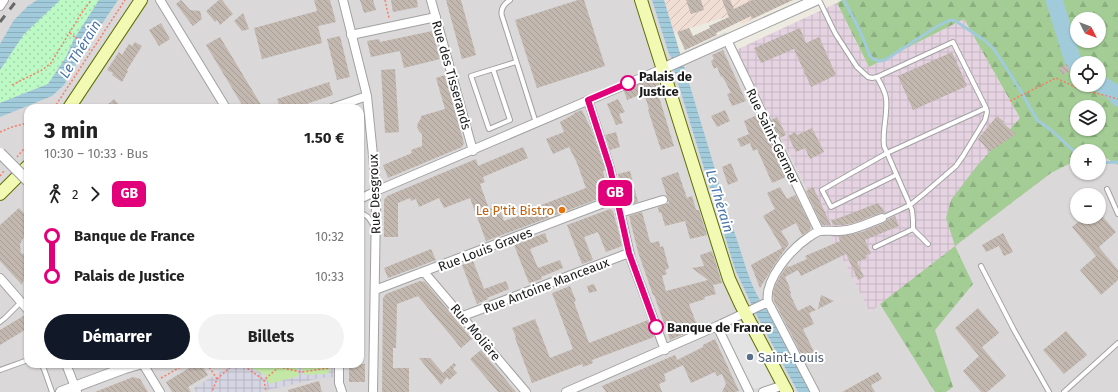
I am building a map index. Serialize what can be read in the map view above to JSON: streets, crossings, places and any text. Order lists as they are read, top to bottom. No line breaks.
{"streets":{"street":["Rue des Tisserands","Rue Saint-Germer","Rue Desgroux","Rue Louis Graves","Rue Antoine Manceaux","Rue Molière"]},"crossings":[["Rue Desgroux","Rue Louis Graves"],["Rue Louis Graves","Rue Molière"],["Rue Antoine Manceaux","Rue Molière"]],"water":["Le Thérain"],"places":["Palais de Justice","Le P'tit Bistro","Banque de France","Saint-Louis"],"lines":["bus line GB"],"north":"bottom right","page":{"on_map":"GB","map_buttons":["+","−"],"heading":["3 min","10:30 – 10:33 · Bus","1.50 €"],"legs":["2","GB"],"list":[{"name":"Banque de France","value":"10:32"},{"name":"Palais de Justice","value":"10:33"}],"buttons":["Démarrer","Billets"]}}
